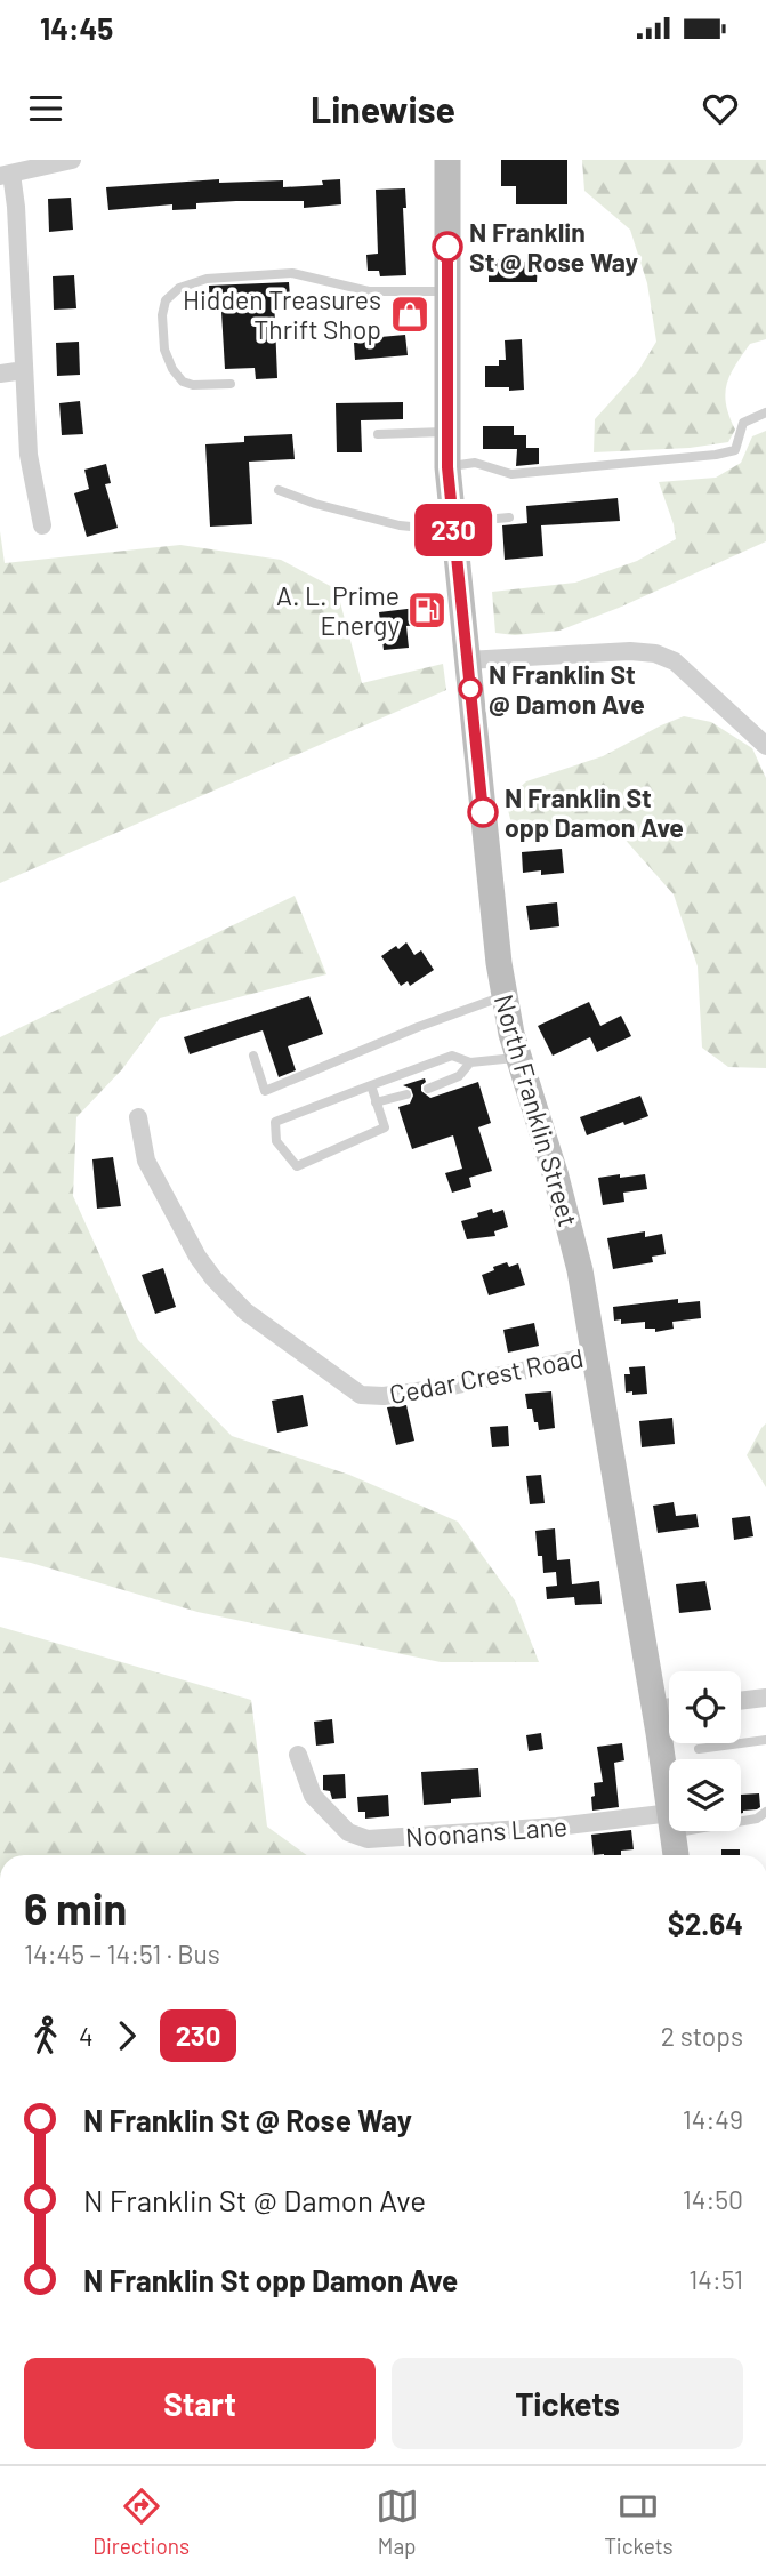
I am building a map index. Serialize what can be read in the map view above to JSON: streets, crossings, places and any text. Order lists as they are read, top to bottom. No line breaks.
{"streets":{"main road":["North Franklin Street"],"street":["Cedar Crest Road","Noonans Lane"]},"crossings":[["North Franklin Street","Cedar Crest Road"]],"places":{"other":["N Franklin St @ Rose Way","N Franklin St @ Damon Ave","N Franklin St opp Damon Ave"],"shop":["Hidden Treasures Thrift Shop"],"fuel station":["A. L. Prime Energy"]},"lines":["bus line 230"],"page":{"status":"14:45","header":"Linewise","on_map":"230","heading":["6 min","14:45 – 14:51 · Bus","$2.64"],"legs":["4","230","2 stops"],"list":[{"name":"N Franklin St @ Rose Way","value":"14:49"},{"name":"N Franklin St @ Damon Ave","value":"14:50"},{"name":"N Franklin St opp Damon Ave","value":"14:51"}],"buttons":["Start","Tickets"],"tabs":["Directions","Map","Tickets"]}}
